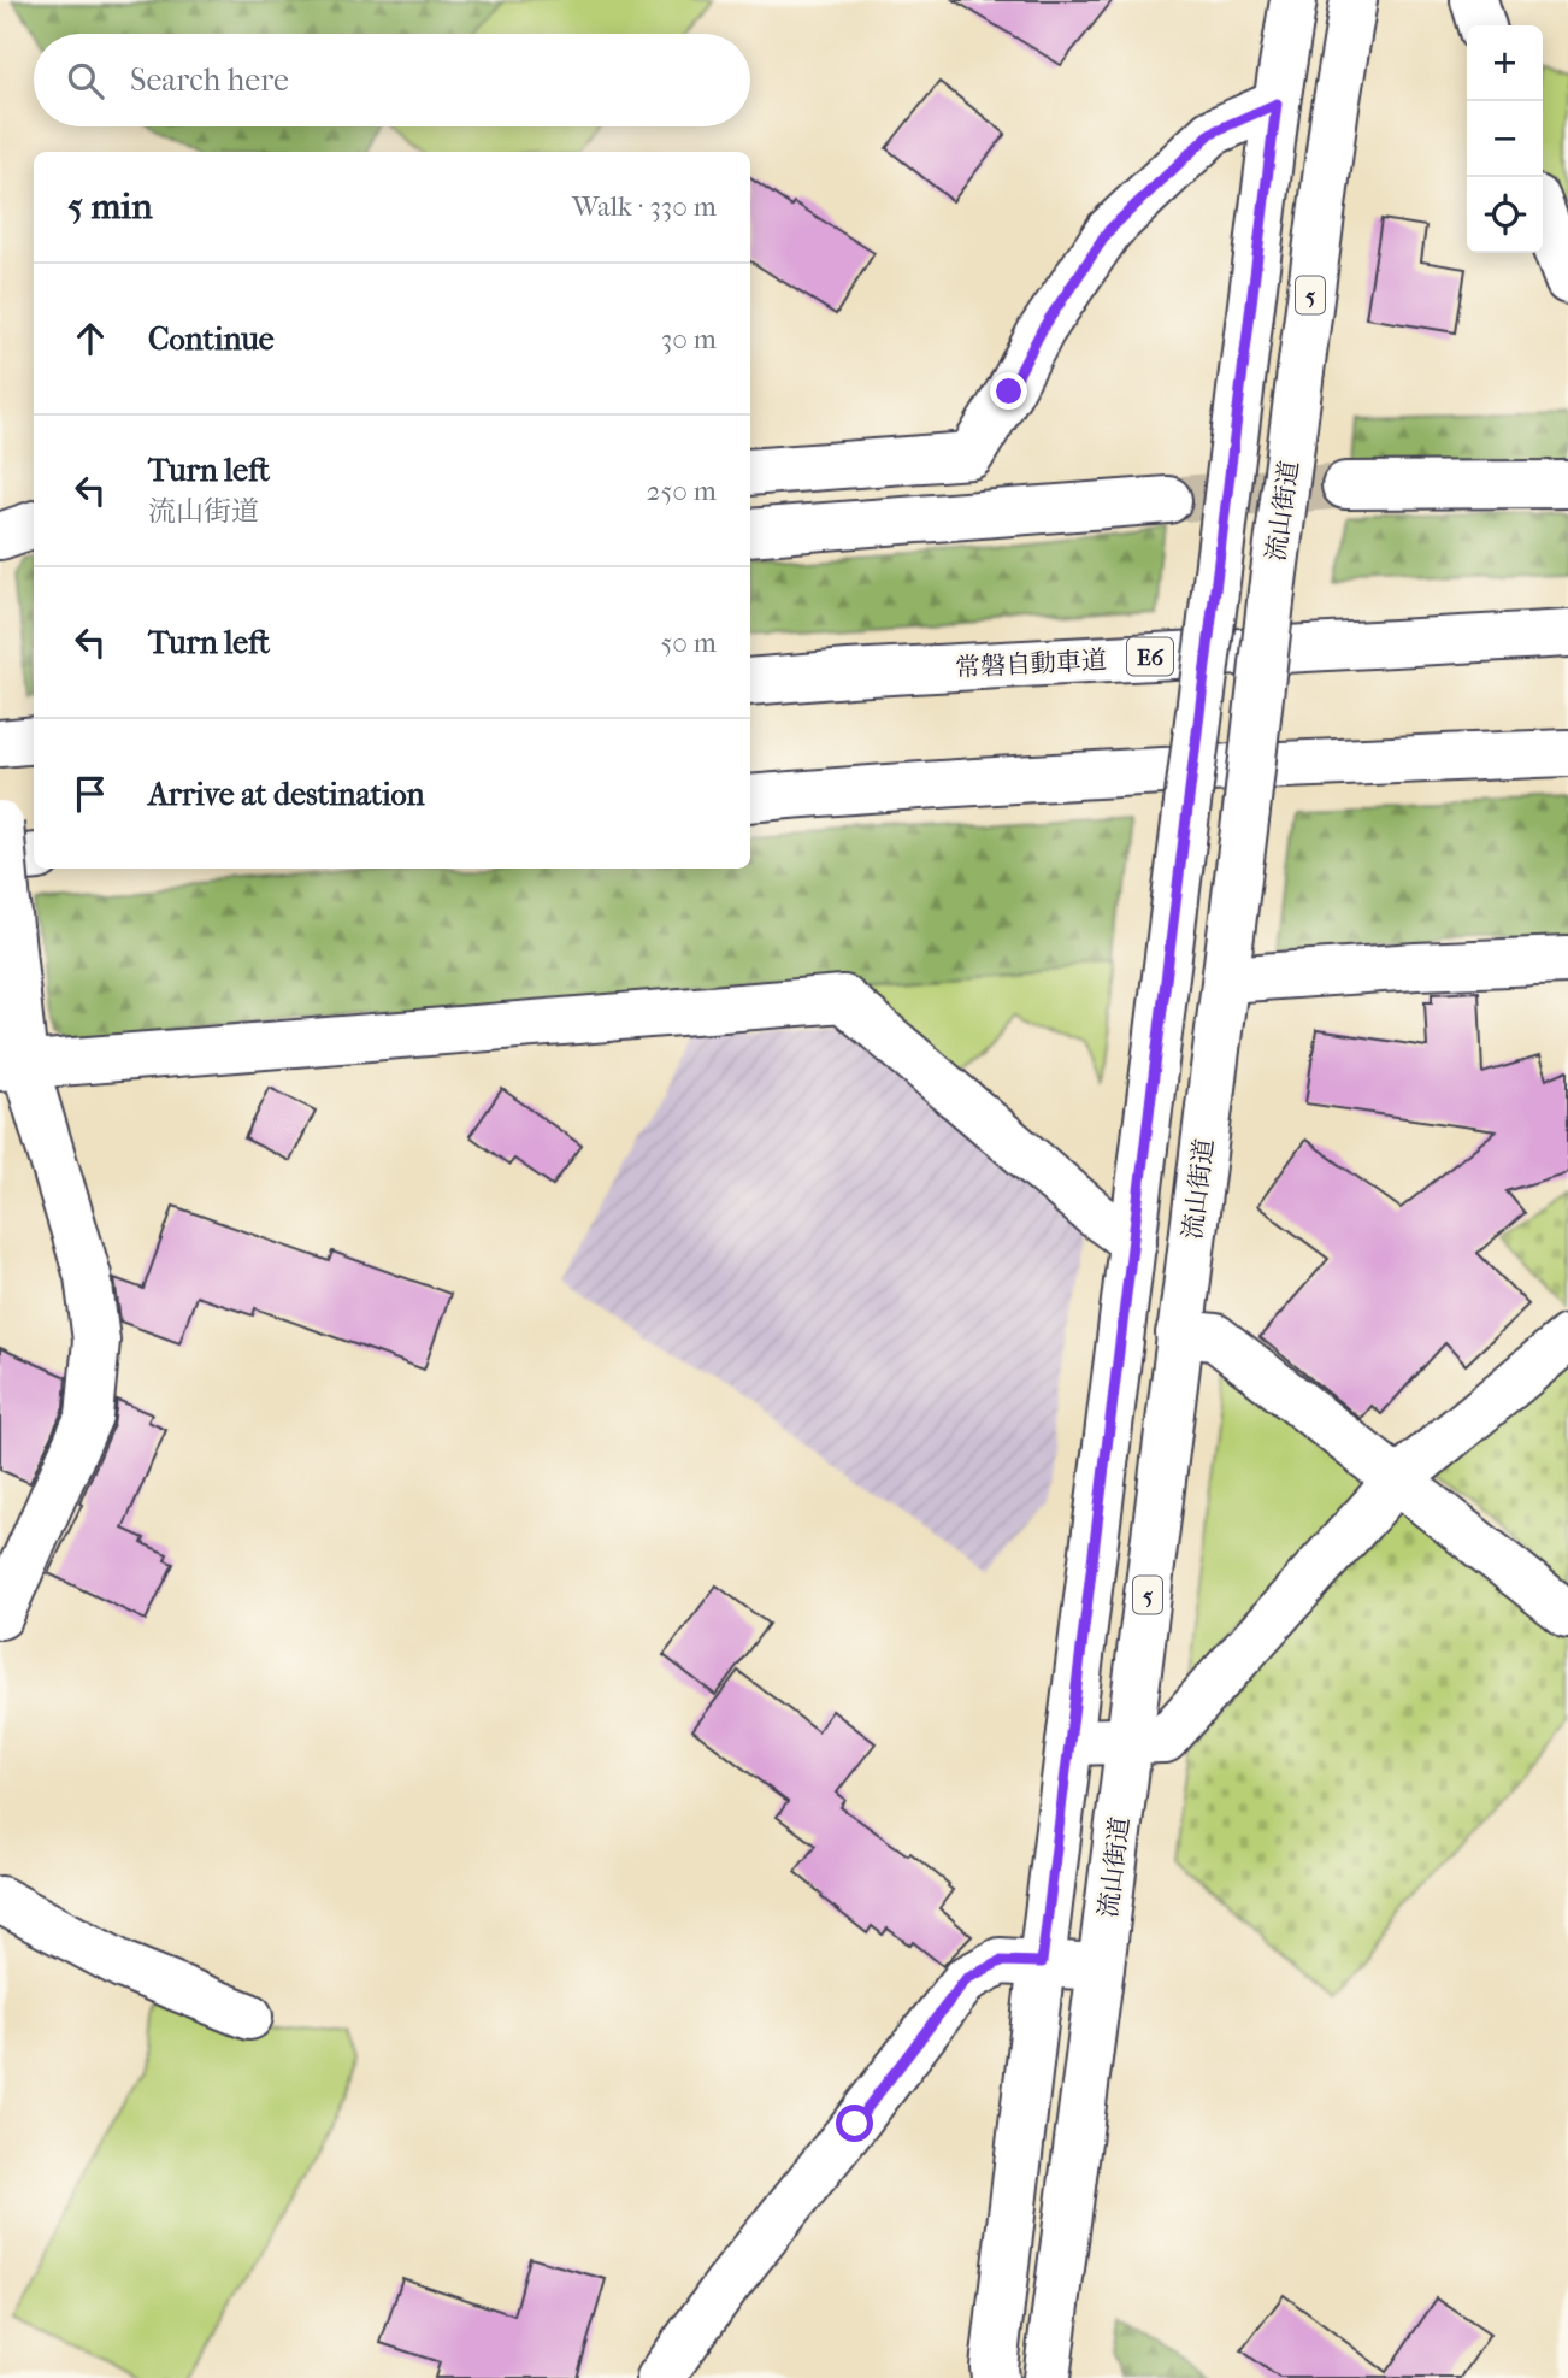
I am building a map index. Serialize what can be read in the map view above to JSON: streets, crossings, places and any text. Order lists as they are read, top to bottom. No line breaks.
{"streets":{"main road":["5","流山街道","E6","常磐自動車道"]},"page":{"map_buttons":["+","−"],"search":"Search here","heading":["5 min","Walk · 330 m"],"list":[["Continue","30 m"],["Turn left","流山街道","250 m"],["Turn left","50 m"],"Arrive at destination"]}}
